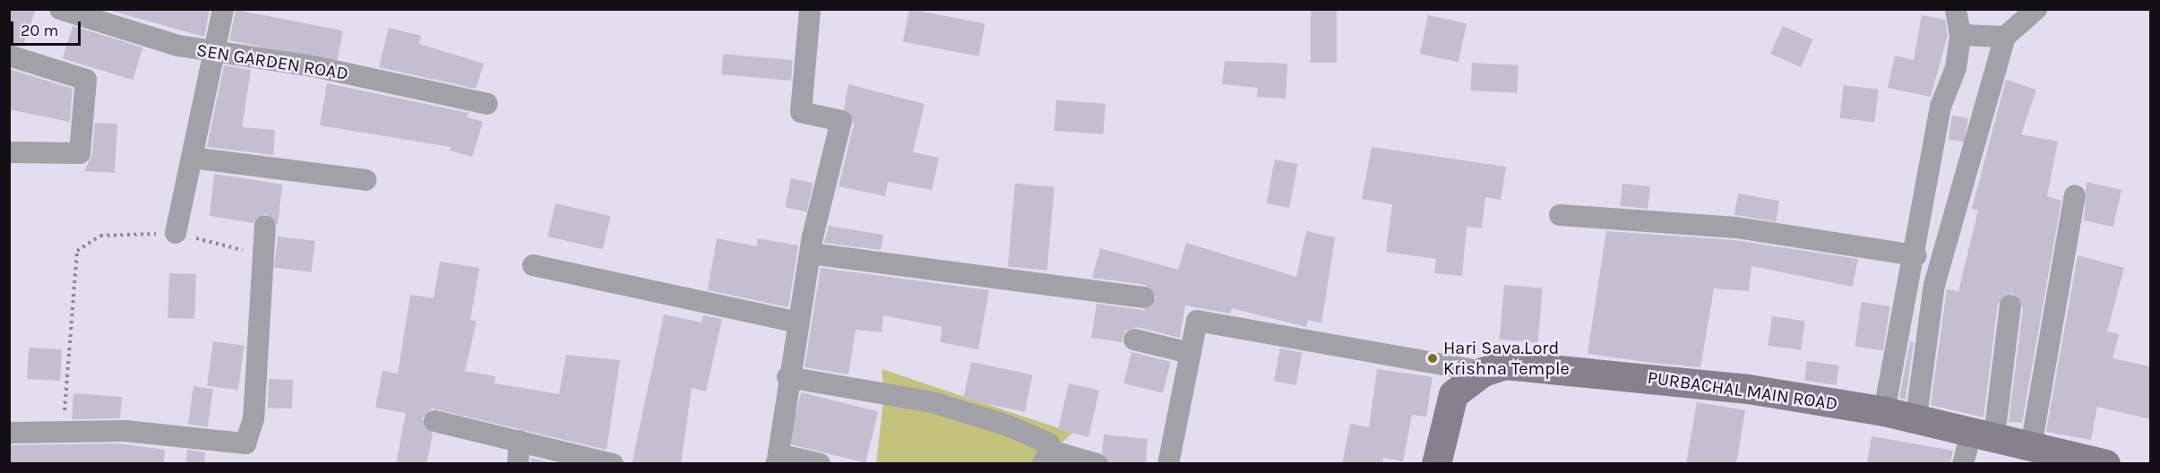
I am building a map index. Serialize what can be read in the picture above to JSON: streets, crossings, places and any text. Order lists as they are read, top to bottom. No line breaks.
{"streets":{"street":["SEN GARDEN ROAD","PURBACHAL MAIN ROAD"]},"places":["Hari Sava.Lord Krishna Temple"],"scale_bar":"20 m"}
